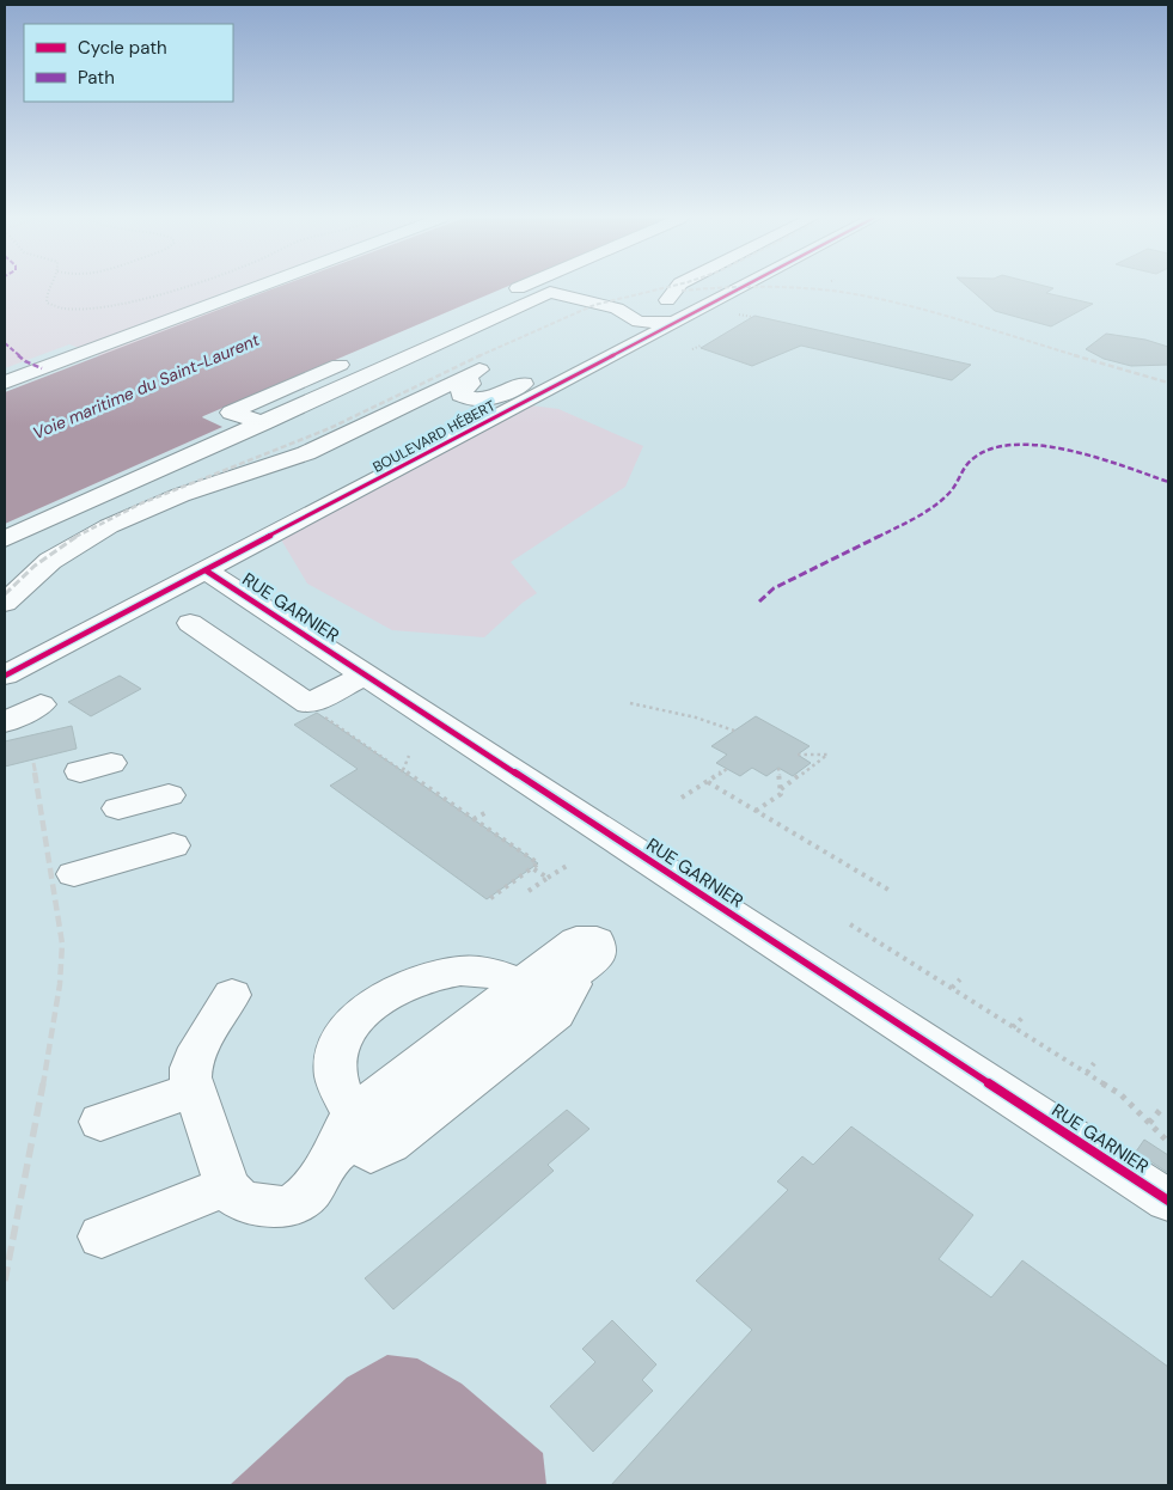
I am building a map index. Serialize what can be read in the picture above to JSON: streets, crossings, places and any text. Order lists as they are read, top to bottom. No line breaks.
{"streets":{"street":["BOULEVARD HÉBERT","RUE GARNIER"]},"crossings":[["BOULEVARD HÉBERT","RUE GARNIER"]],"water":["Voie maritime du Saint-Laurent"],"legend":["Cycle path","Path"]}
